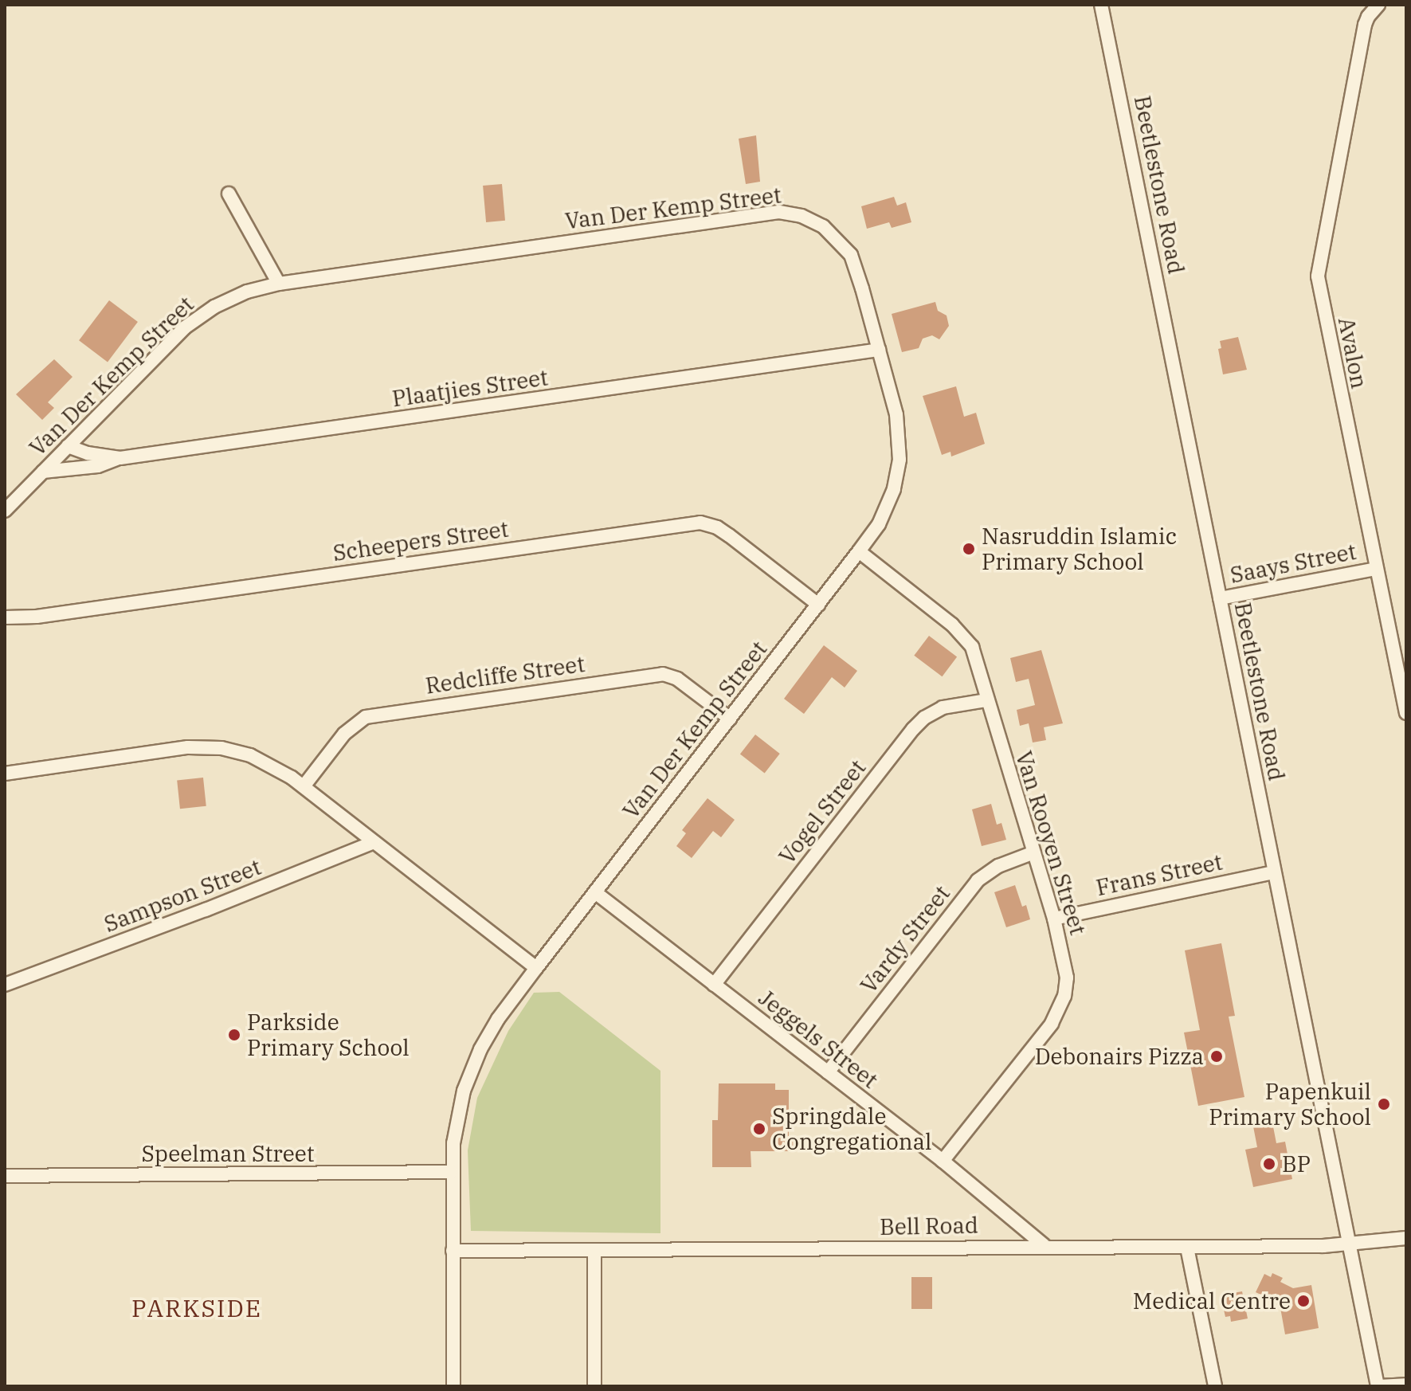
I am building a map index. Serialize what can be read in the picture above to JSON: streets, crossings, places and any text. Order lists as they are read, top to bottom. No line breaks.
{"streets":{"street":["Beetlestone Road","Van Der Kemp Street","Avalon","Plaatjies Street","Scheepers Street","Saays Street","Redcliffe Street","Vogel Street","Van Rooyen Street","Frans Street","Sampson Street","Vardy Street","Jeggels Street","Speelman Street","Bell Road"]},"crossings":[["Beetlestone Road","Saays Street"],["Beetlestone Road","Frans Street"],["Beetlestone Road","Bell Road"],["Van Der Kemp Street","Plaatjies Street"],["Van Der Kemp Street","Scheepers Street"],["Van Der Kemp Street","Redcliffe Street"],["Van Der Kemp Street","Van Rooyen Street"],["Van Der Kemp Street","Jeggels Street"],["Van Der Kemp Street","Speelman Street"],["Van Der Kemp Street","Bell Road"],["Avalon","Saays Street"],["Vogel Street","Van Rooyen Street"],["Vogel Street","Jeggels Street"],["Van Rooyen Street","Frans Street"],["Van Rooyen Street","Vardy Street"],["Van Rooyen Street","Jeggels Street"],["Vardy Street","Jeggels Street"],["Jeggels Street","Bell Road"]],"districts":["PARKSIDE"],"places":["Nasruddin Islamic Primary School","Parkside Primary School","Debonairs Pizza","Papenkuil Primary School","Springdale Congregational","BP","Medical Centre"]}
